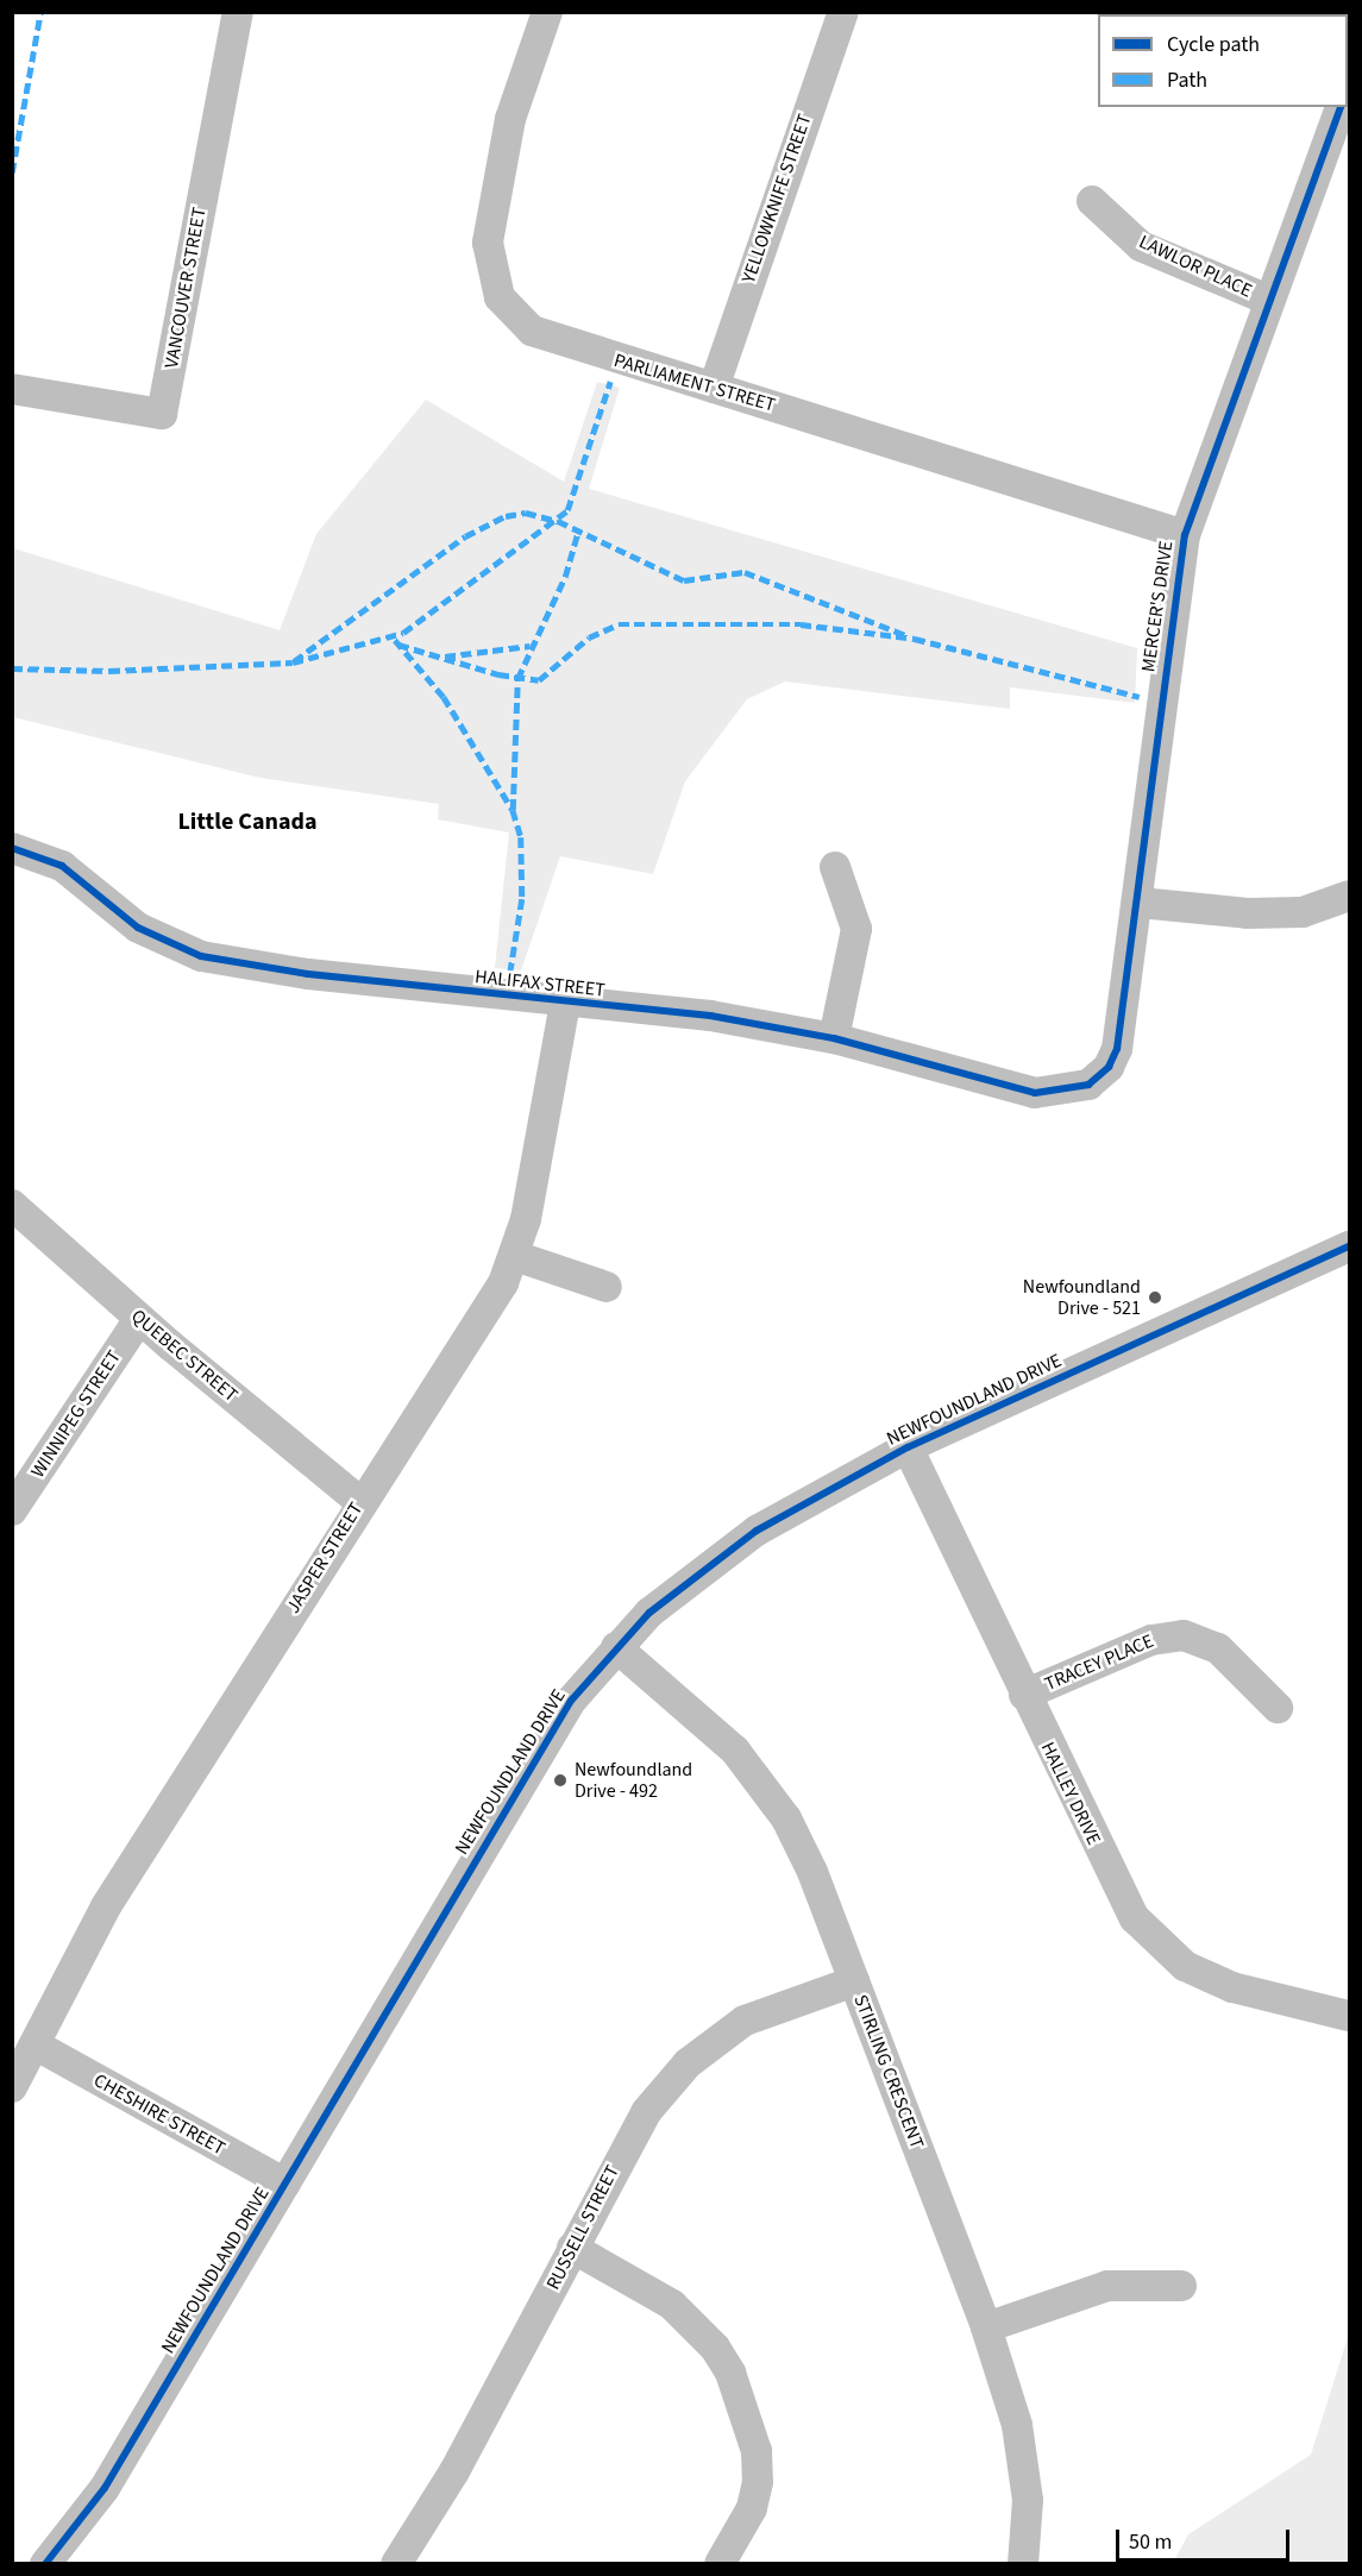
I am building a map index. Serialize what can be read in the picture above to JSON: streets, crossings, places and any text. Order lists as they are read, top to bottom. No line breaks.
{"streets":{"street":["YELLOWKNIFE STREET","LAWLOR PLACE","VANCOUVER STREET","PARLIAMENT STREET","MERCER'S DRIVE","HALIFAX STREET","QUEBEC STREET","NEWFOUNDLAND DRIVE","WINNIPEG STREET","JASPER STREET","TRACEY PLACE","HALLEY DRIVE","STIRLING CRESCENT","CHESHIRE STREET","RUSSELL STREET"]},"crossings":[["YELLOWKNIFE STREET","PARLIAMENT STREET"],["LAWLOR PLACE","MERCER'S DRIVE"],["PARLIAMENT STREET","MERCER'S DRIVE"],["MERCER'S DRIVE","HALIFAX STREET"],["HALIFAX STREET","JASPER STREET"],["QUEBEC STREET","WINNIPEG STREET"],["QUEBEC STREET","JASPER STREET"],["NEWFOUNDLAND DRIVE","HALLEY DRIVE"],["NEWFOUNDLAND DRIVE","STIRLING CRESCENT"],["NEWFOUNDLAND DRIVE","CHESHIRE STREET"],["JASPER STREET","CHESHIRE STREET"],["TRACEY PLACE","HALLEY DRIVE"],["STIRLING CRESCENT","RUSSELL STREET"]],"districts":["Little Canada"],"places":["Newfoundland Drive - 521","Newfoundland Drive - 492"],"legend":["Cycle path","Path"],"scale_bar":"50 m"}
